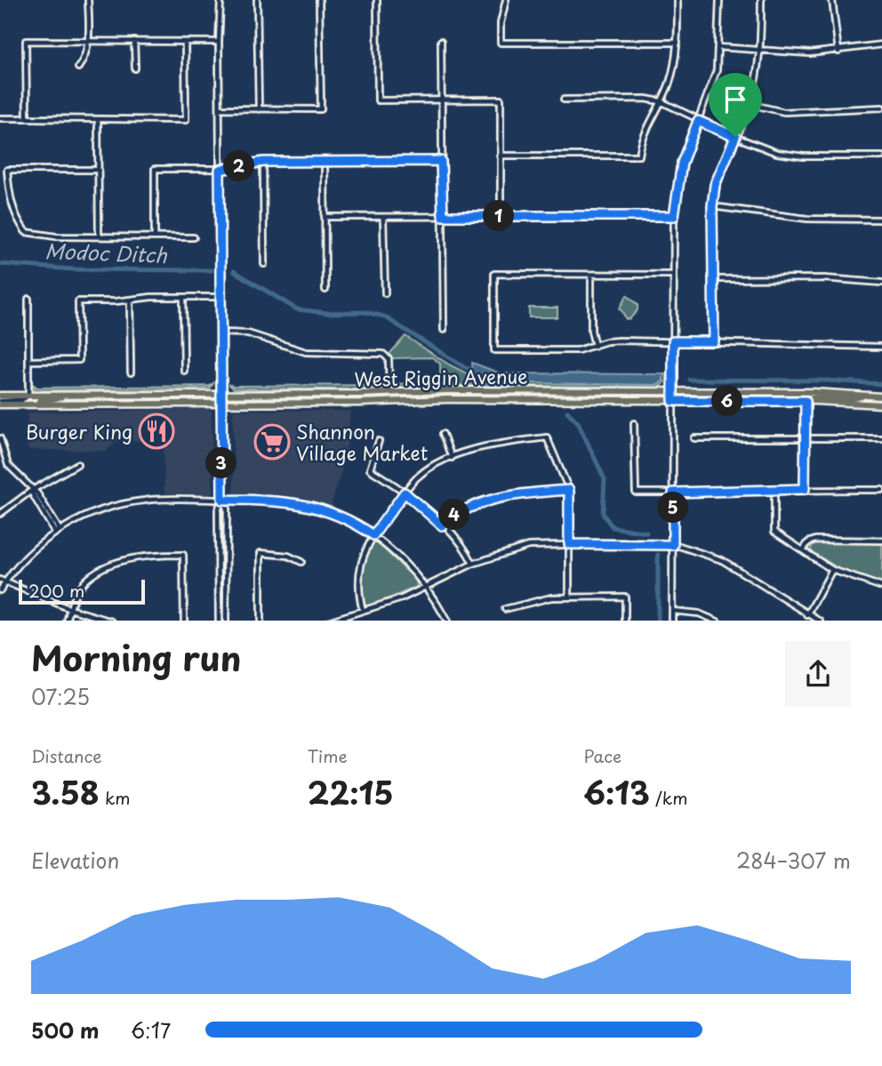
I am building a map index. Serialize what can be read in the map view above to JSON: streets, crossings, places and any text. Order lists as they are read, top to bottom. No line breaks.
{"streets":{"main road":["West Riggin Avenue"]},"water":["Modoc Ditch"],"places":{"restaurant":["Burger King"],"supermarket":["Shannon Village Market"]},"scale_bar":"200 m","page":{"pins":["2","1","6","3","5","4"],"scale":"200 m","heading":["Morning run","07:25"],"stats":[["Distance","3.58 km"],["Time","22:15"],["Pace","6:13 /km"]],"chart":["Elevation","284–307 m"],"list":[{"name":"500 m","note":"6:17"}]}}
